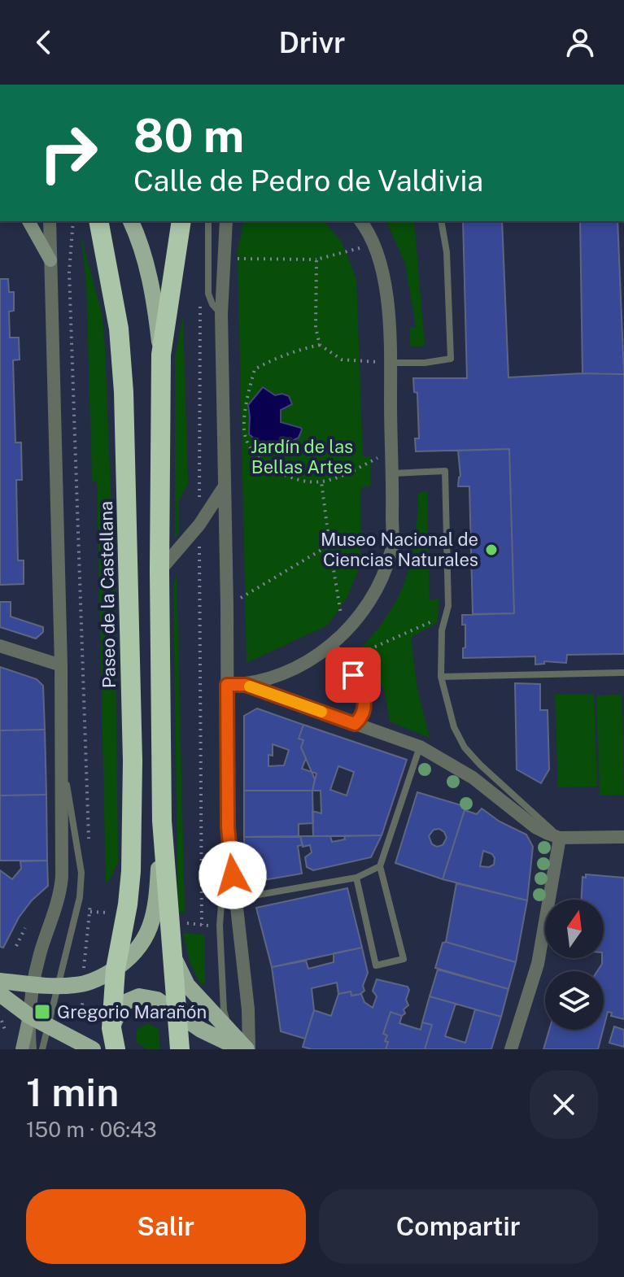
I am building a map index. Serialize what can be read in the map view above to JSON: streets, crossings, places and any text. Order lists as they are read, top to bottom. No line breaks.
{"streets":{"highway":["Paseo de la Castellana"]},"parks":["Jardín de las Bellas Artes"],"places":{"other":["Museo Nacional de Ciencias Naturales"],"transit":["Gregorio Marañón"]},"north":"top","page":{"header":"Drivr","turn":["80 m","Calle de Pedro de Valdivia"],"heading":["1 min","150 m · 06:43"],"buttons":["Salir","Compartir"]}}
